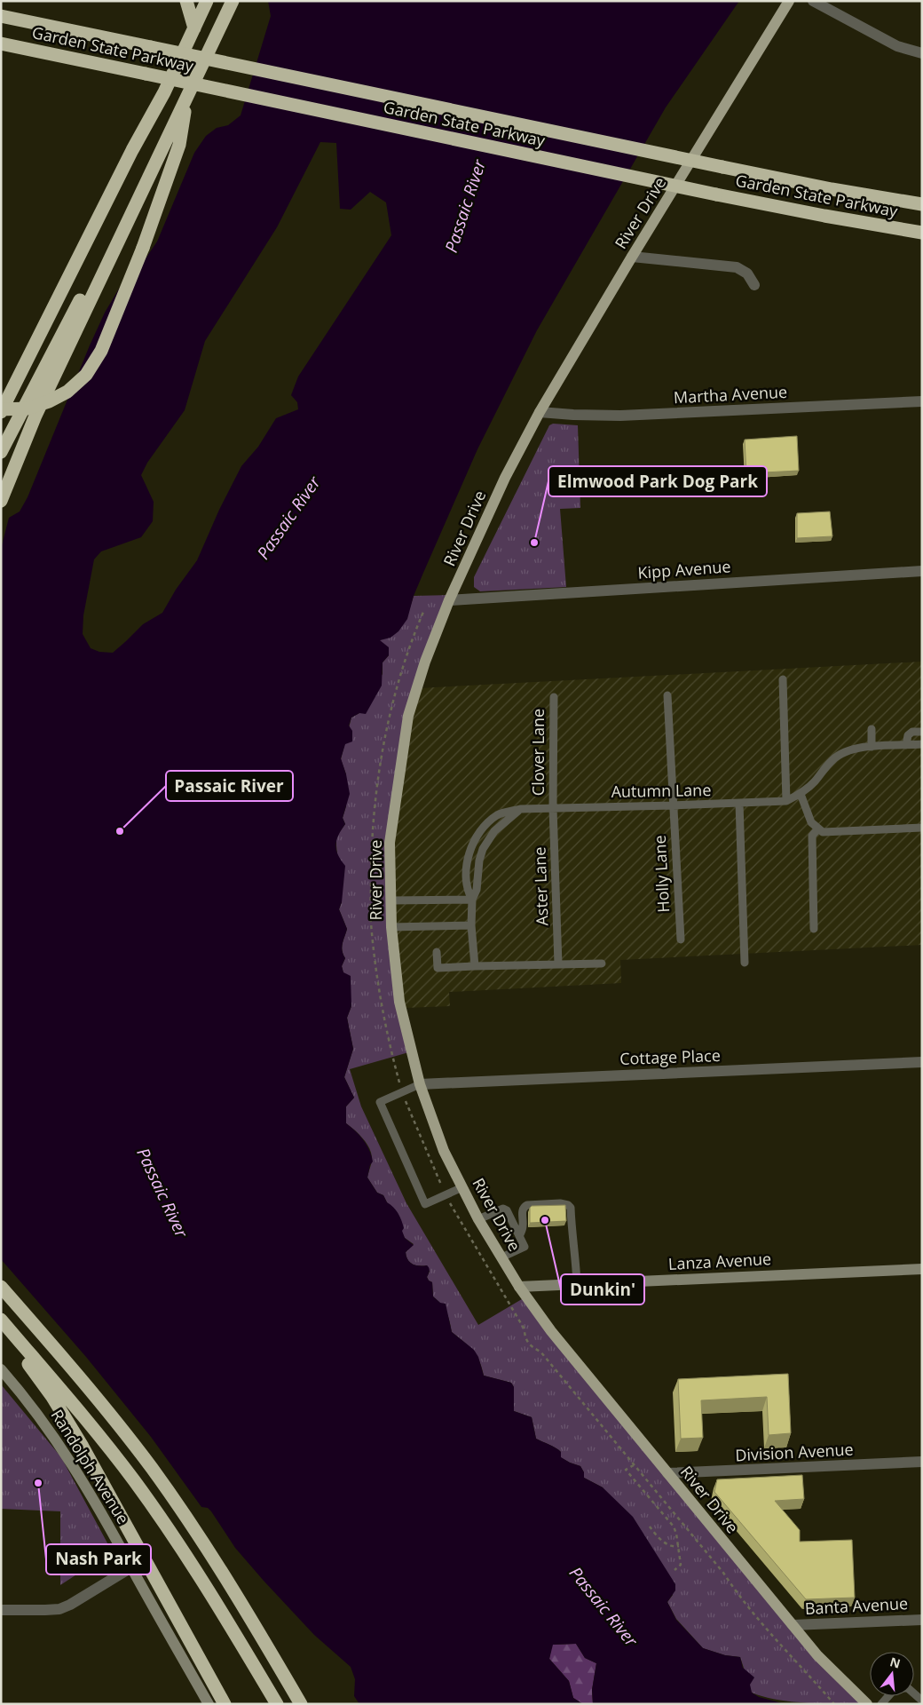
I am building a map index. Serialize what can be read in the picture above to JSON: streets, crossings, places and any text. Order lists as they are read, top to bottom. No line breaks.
{"streets":{"highway":["Garden State Parkway"],"main road":["River Drive"],"street":["Martha Avenue","Kipp Avenue","Cottage Place","Lanza Avenue","Division Avenue","Randolph Avenue","Banta Avenue"],"lane":["Clover Lane","Autumn Lane","Holly Lane","Aster Lane"]},"crossings":[["River Drive","Martha Avenue"],["River Drive","Kipp Avenue"],["River Drive","Cottage Place"],["River Drive","Lanza Avenue"],["River Drive","Division Avenue"],["River Drive","Banta Avenue"],["Clover Lane","Autumn Lane"],["Clover Lane","Aster Lane"],["Autumn Lane","Holly Lane"],["Autumn Lane","Aster Lane"]],"water":["Passaic River"],"places":["Elmwood Park Dog Park","Passaic River","Dunkin'","Nash Park"],"north":"top"}
